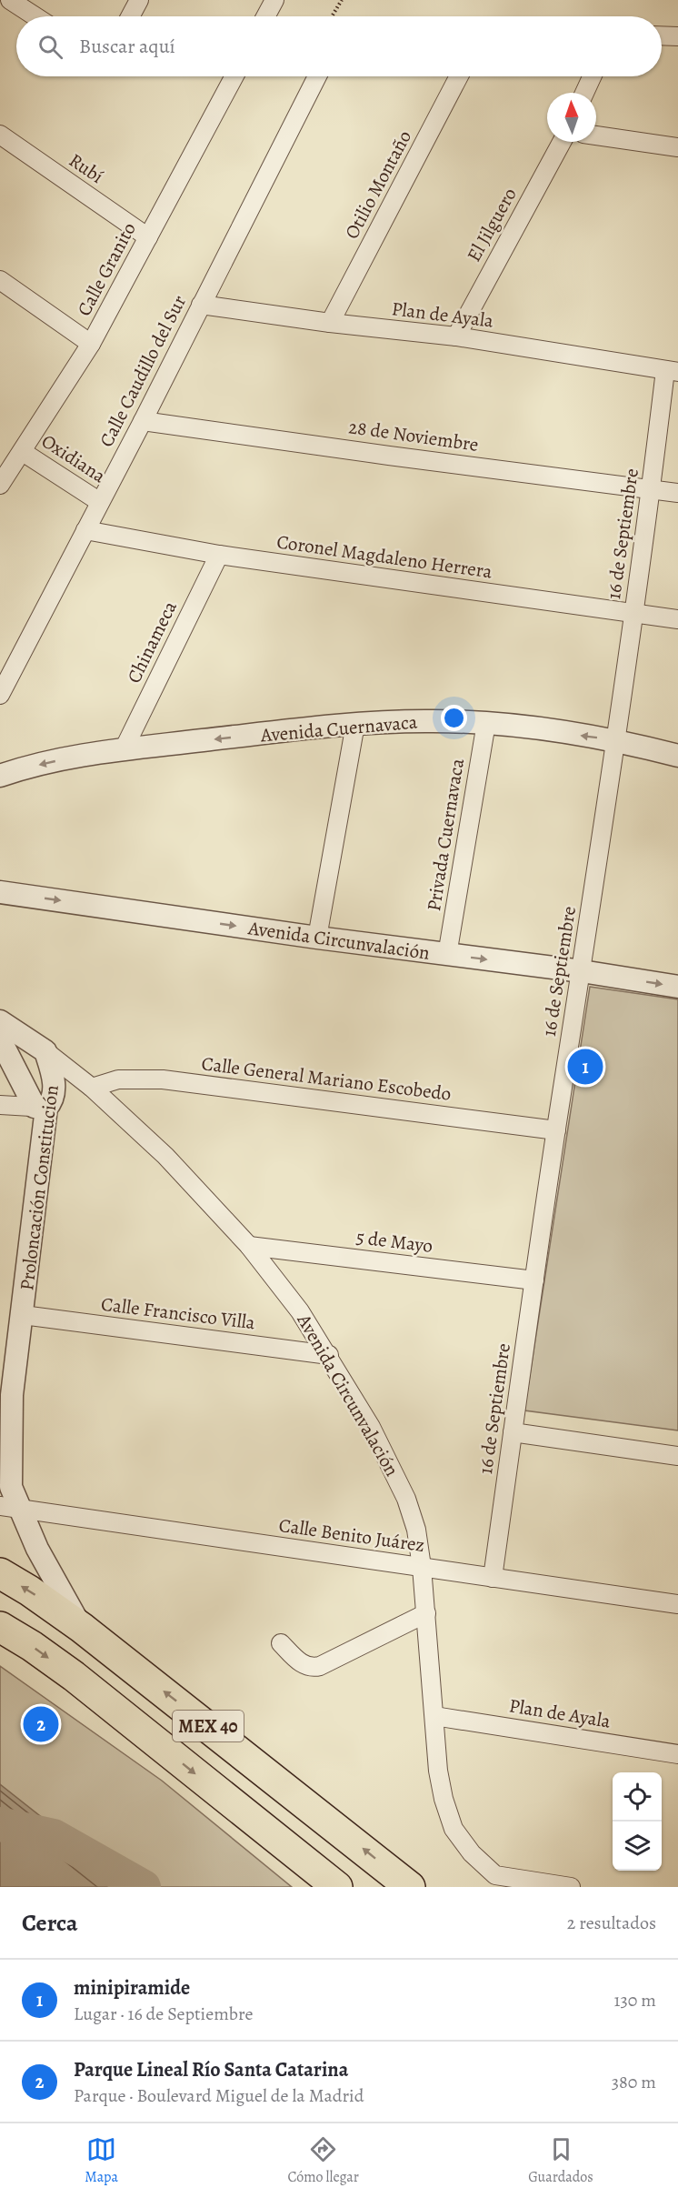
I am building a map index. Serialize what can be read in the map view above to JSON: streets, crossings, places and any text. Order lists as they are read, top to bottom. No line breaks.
{"streets":{"highway":["MEX 40"],"street":["Rubí","Otilio Montaño","El Jilguero","Calle Granito","Plan de Ayala","Calle Caudillo del Sur","28 de Noviembre","Oxidiana","16 de Septiembre","Coronel Magdaleno Herrera","Chinameca","Avenida Cuernavaca","Privada Cuernavaca","Avenida Circunvalación","Calle General Mariano Escobedo","Proloncación Constitución","5 de Mayo","Calle Francisco Villa","Calle Benito Juárez"]},"crossings":[["Rubí","Calle Granito"],["Otilio Montaño","Plan de Ayala"],["El Jilguero","Plan de Ayala"],["Calle Granito","Oxidiana"],["Plan de Ayala","Calle Caudillo del Sur"],["Plan de Ayala","16 de Septiembre"],["Plan de Ayala","Avenida Circunvalación"],["Calle Caudillo del Sur","28 de Noviembre"],["Calle Caudillo del Sur","Oxidiana"],["Calle Caudillo del Sur","Coronel Magdaleno Herrera"],["28 de Noviembre","16 de Septiembre"],["16 de Septiembre","Coronel Magdaleno Herrera"],["16 de Septiembre","Avenida Cuernavaca"],["16 de Septiembre","Avenida Circunvalación"],["16 de Septiembre","Calle General Mariano Escobedo"],["16 de Septiembre","5 de Mayo"],["16 de Septiembre","Calle Benito Juárez"],["Coronel Magdaleno Herrera","Chinameca"],["Chinameca","Avenida Cuernavaca"],["Avenida Cuernavaca","Privada Cuernavaca"],["Privada Cuernavaca","Avenida Circunvalación"],["Avenida Circunvalación","Calle General Mariano Escobedo"],["Avenida Circunvalación","Proloncación Constitución"],["Avenida Circunvalación","5 de Mayo"],["Avenida Circunvalación","Calle Francisco Villa"],["Avenida Circunvalación","Calle Benito Juárez"],["Proloncación Constitución","Calle Francisco Villa"],["Proloncación Constitución","Calle Benito Juárez"],["Proloncación Constitución","MEX 40"]],"one_way":["Avenida Cuernavaca"],"north":"top","page":{"search":"Buscar aquí","pins":["1","2"],"heading":["Cerca","2 resultados"],"list":[{"mark":"1","name":"minipiramide","note":"Lugar · 16 de Septiembre","value":"130 m"},{"mark":"2","name":"Parque Lineal Río Santa Catarina","note":"Parque · Boulevard Miguel de la Madrid","value":"380 m"}],"nav":["Mapa","Cómo llegar","Guardados"]}}
